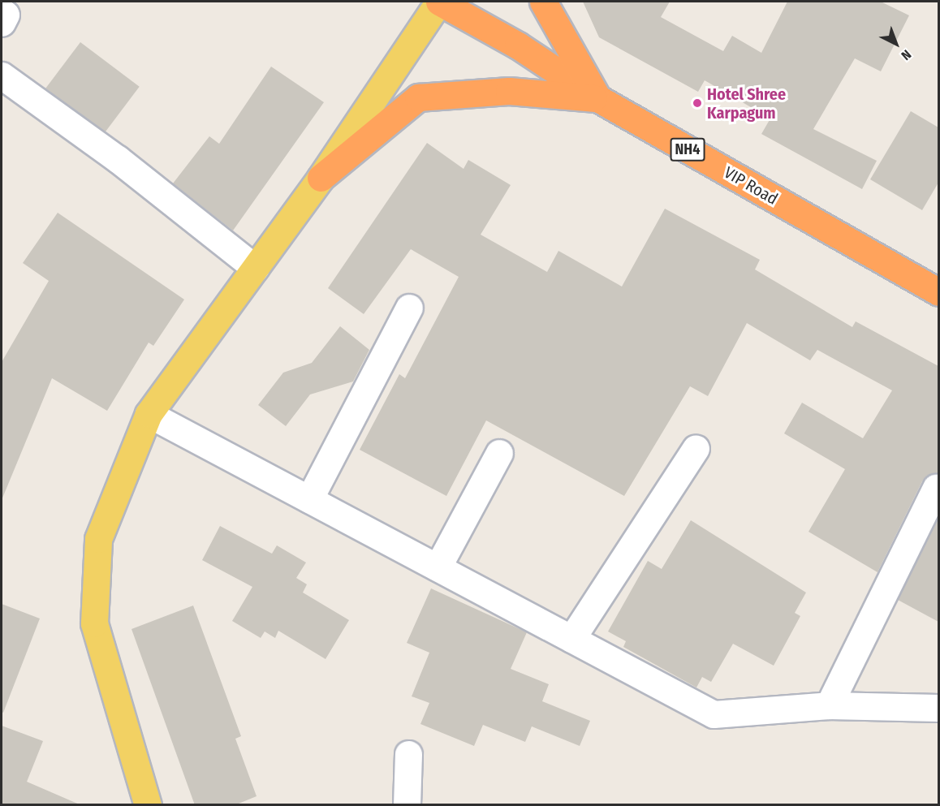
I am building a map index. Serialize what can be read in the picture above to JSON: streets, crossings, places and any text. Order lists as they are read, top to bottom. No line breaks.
{"streets":{"highway":["NH4","VIP Road"]},"places":["Hotel Shree Karpagum"],"north":"bottom right"}
